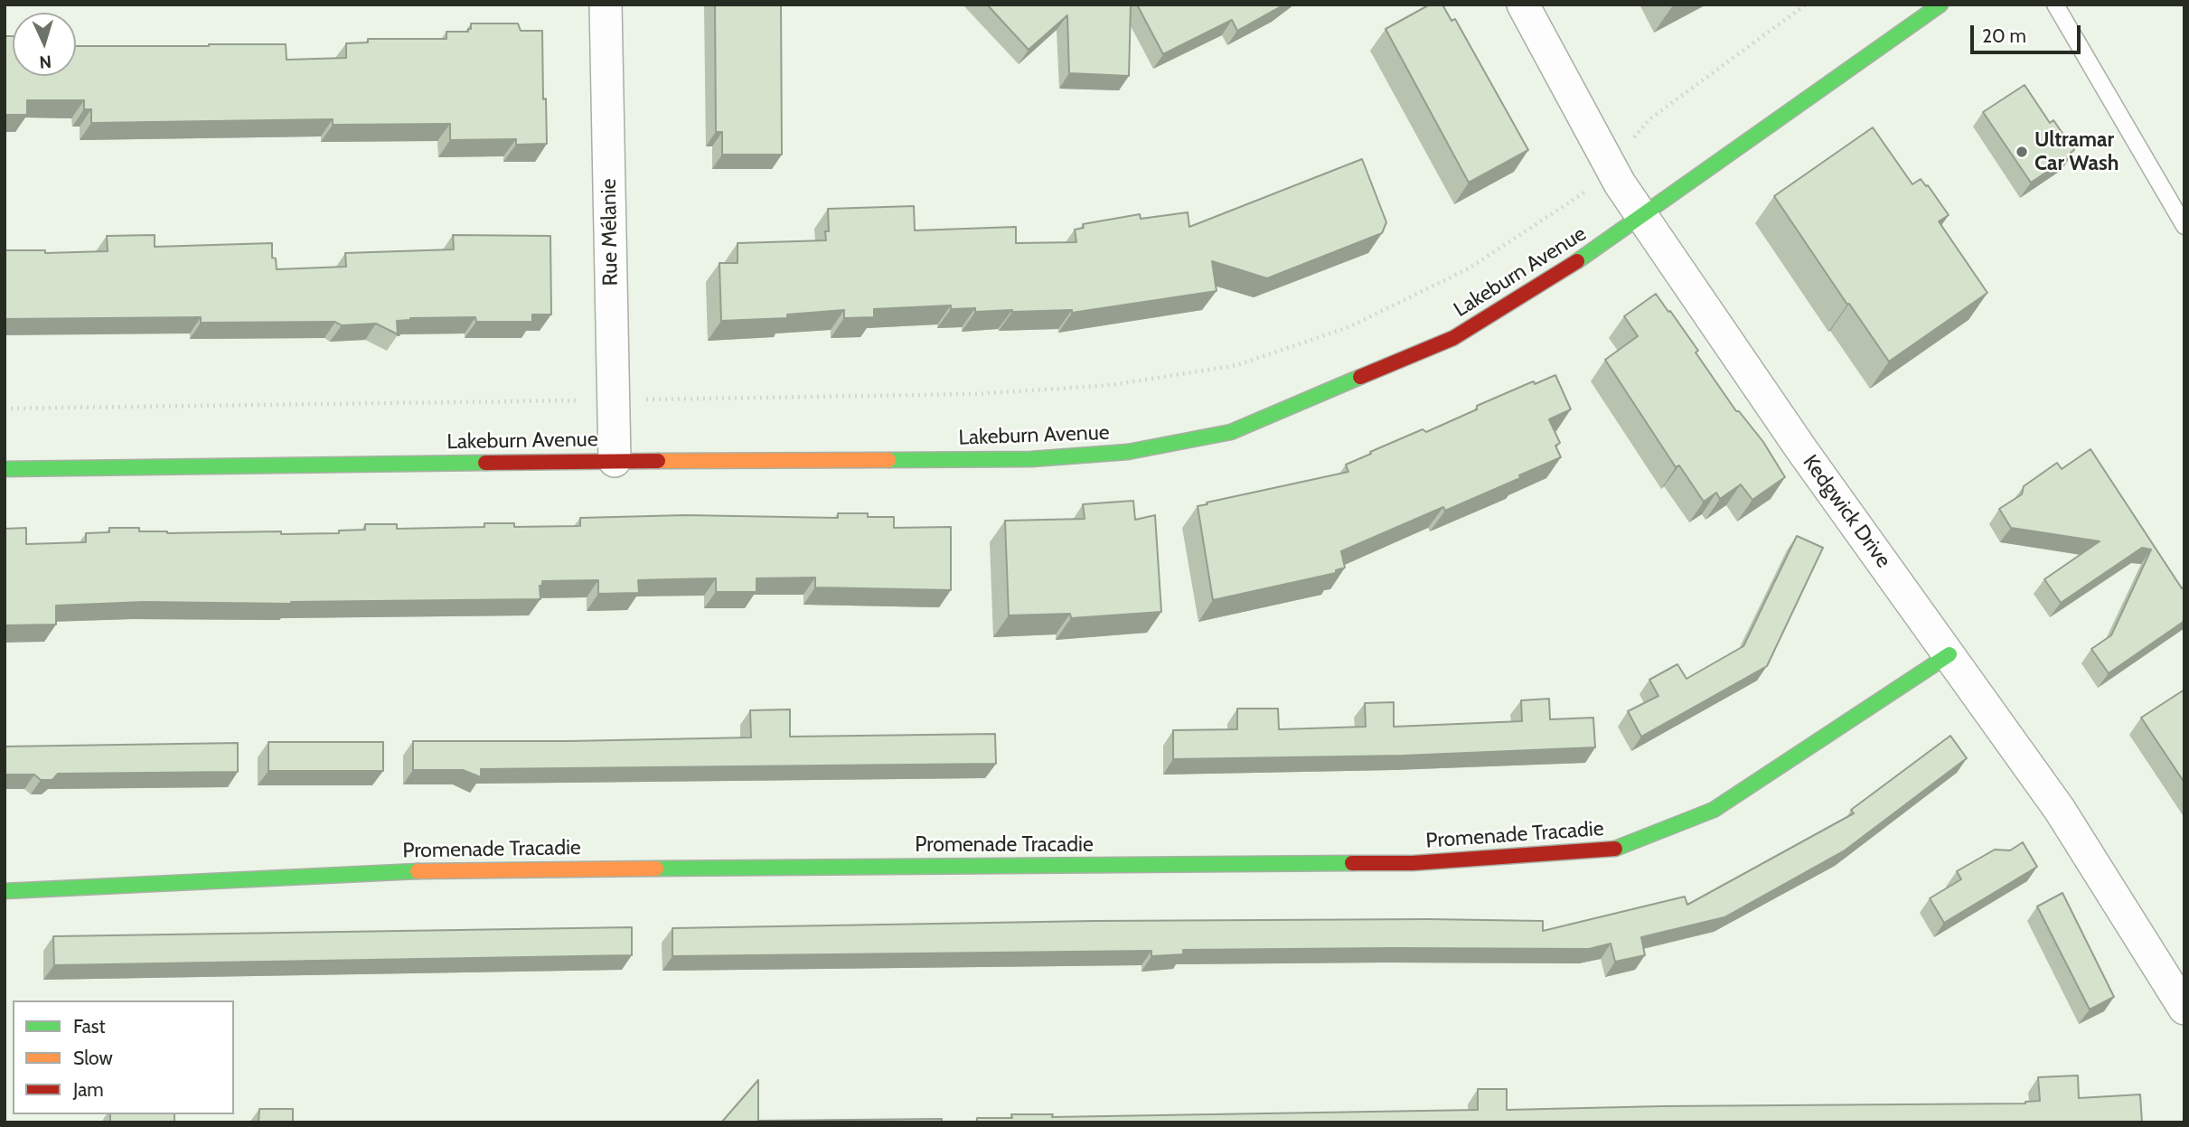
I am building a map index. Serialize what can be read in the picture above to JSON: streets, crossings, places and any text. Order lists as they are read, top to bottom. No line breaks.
{"streets":{"street":["Rue Mélanie","Lakeburn Avenue","Kedgwick Drive","Promenade Tracadie"]},"crossings":[["Rue Mélanie","Lakeburn Avenue"],["Lakeburn Avenue","Kedgwick Drive"],["Kedgwick Drive","Promenade Tracadie"]],"places":["Ultramar Car Wash"],"legend":["Fast","Slow","Jam"],"scale_bar":"20 m","north":"bottom"}
